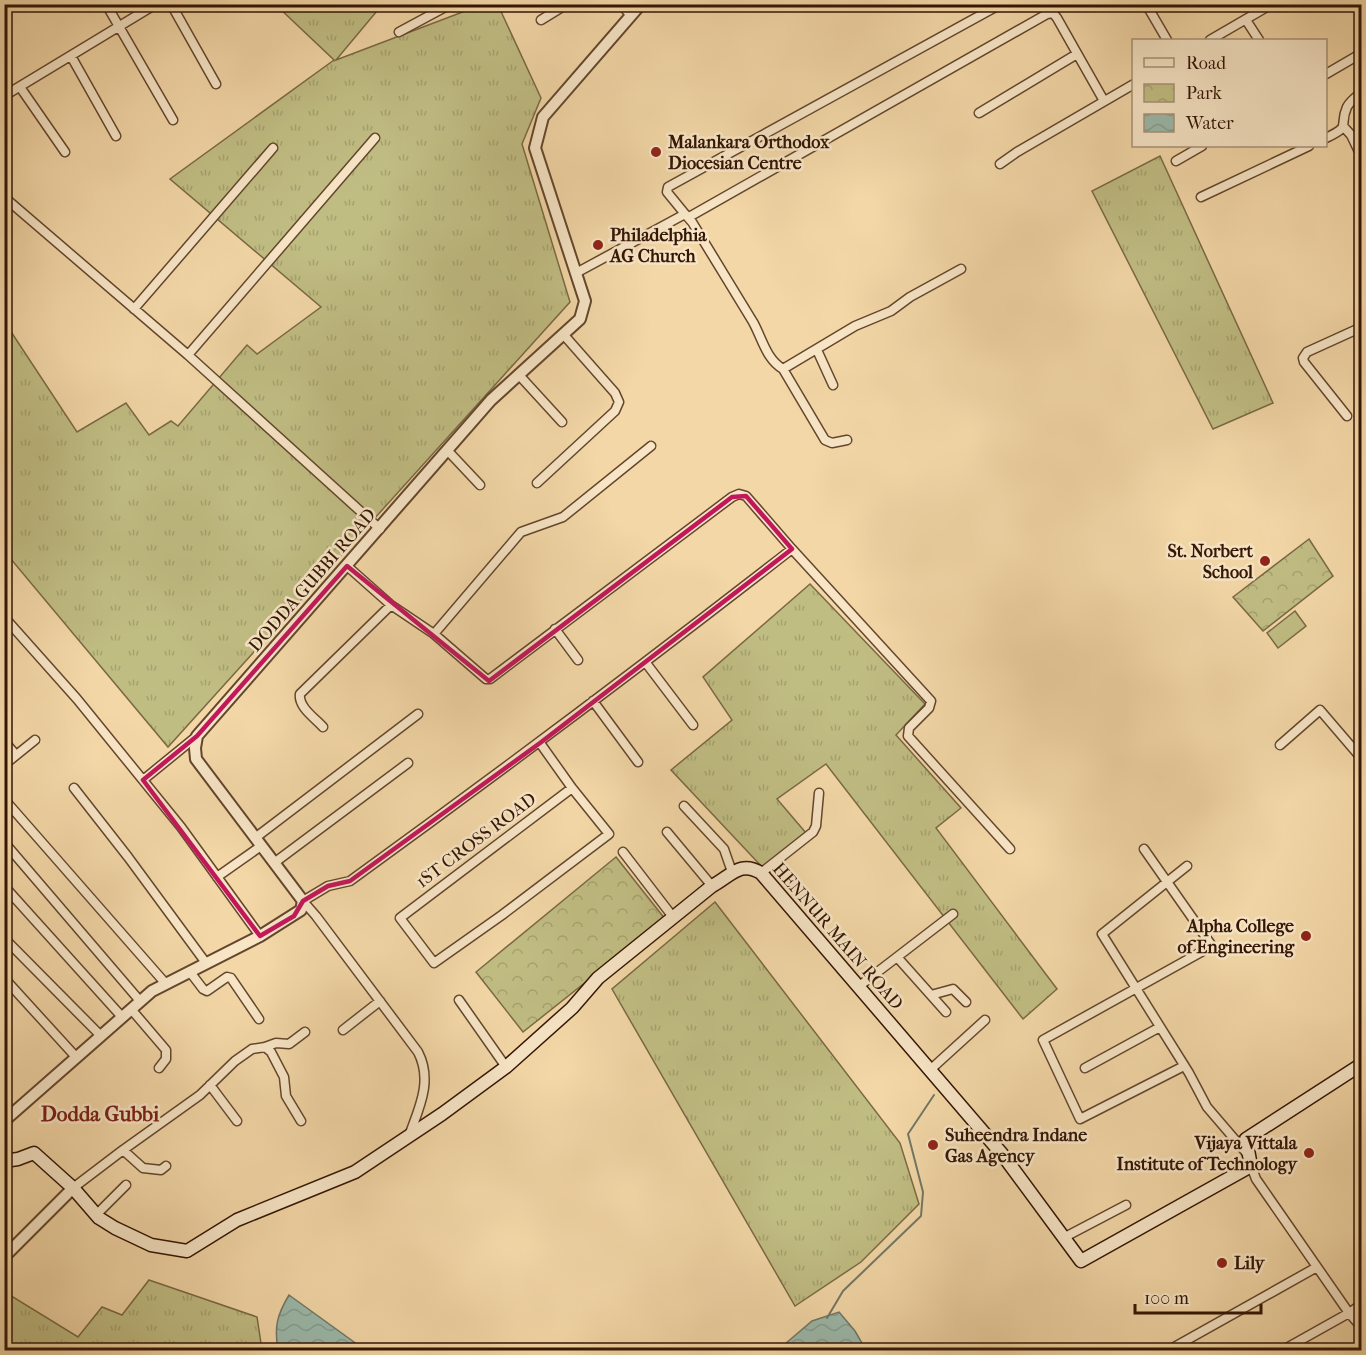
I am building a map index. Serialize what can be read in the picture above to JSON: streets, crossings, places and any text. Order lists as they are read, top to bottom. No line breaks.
{"streets":{"main road":["HENNUR MAIN ROAD"],"street":["DODDA GUBBI ROAD","1ST CROSS ROAD"]},"districts":["Dodda Gubbi"],"places":["Malankara Orthodox Diocesian Centre","Philadelphia AG Church","St. Norbert School","Alpha College of Engineering","Suheendra Indane Gas Agency","Vijaya Vittala Institute of Technology","Lily"],"legend":["Road","Park","Water"],"scale_bar":"100 m"}
